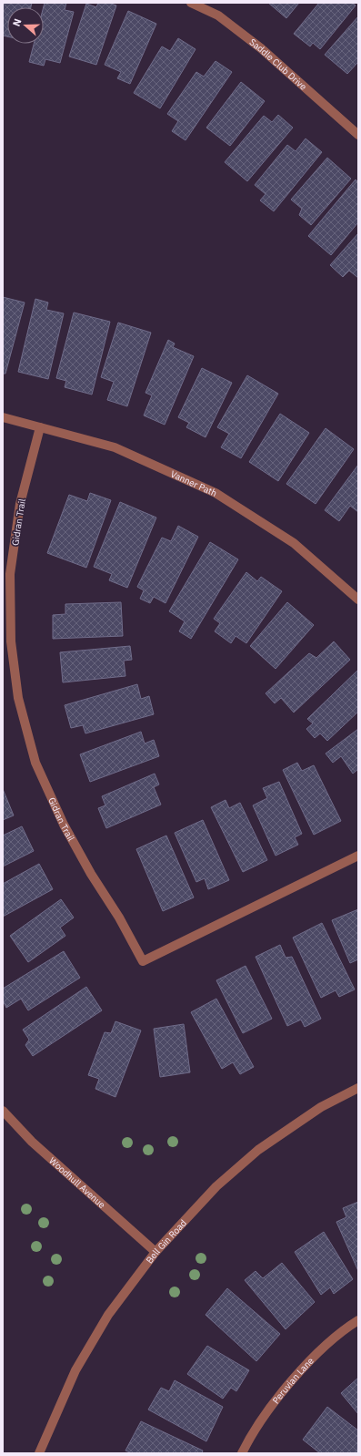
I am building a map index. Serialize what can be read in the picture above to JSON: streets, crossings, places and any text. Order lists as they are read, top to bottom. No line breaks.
{"streets":{"street":["Saddle Club Drive","Vanner Path","Gidran Trail","Woodhull Avenue","Bell Gin Road","Peruvian Lane"]},"crossings":[["Vanner Path","Gidran Trail"],["Woodhull Avenue","Bell Gin Road"]],"north":"left"}
